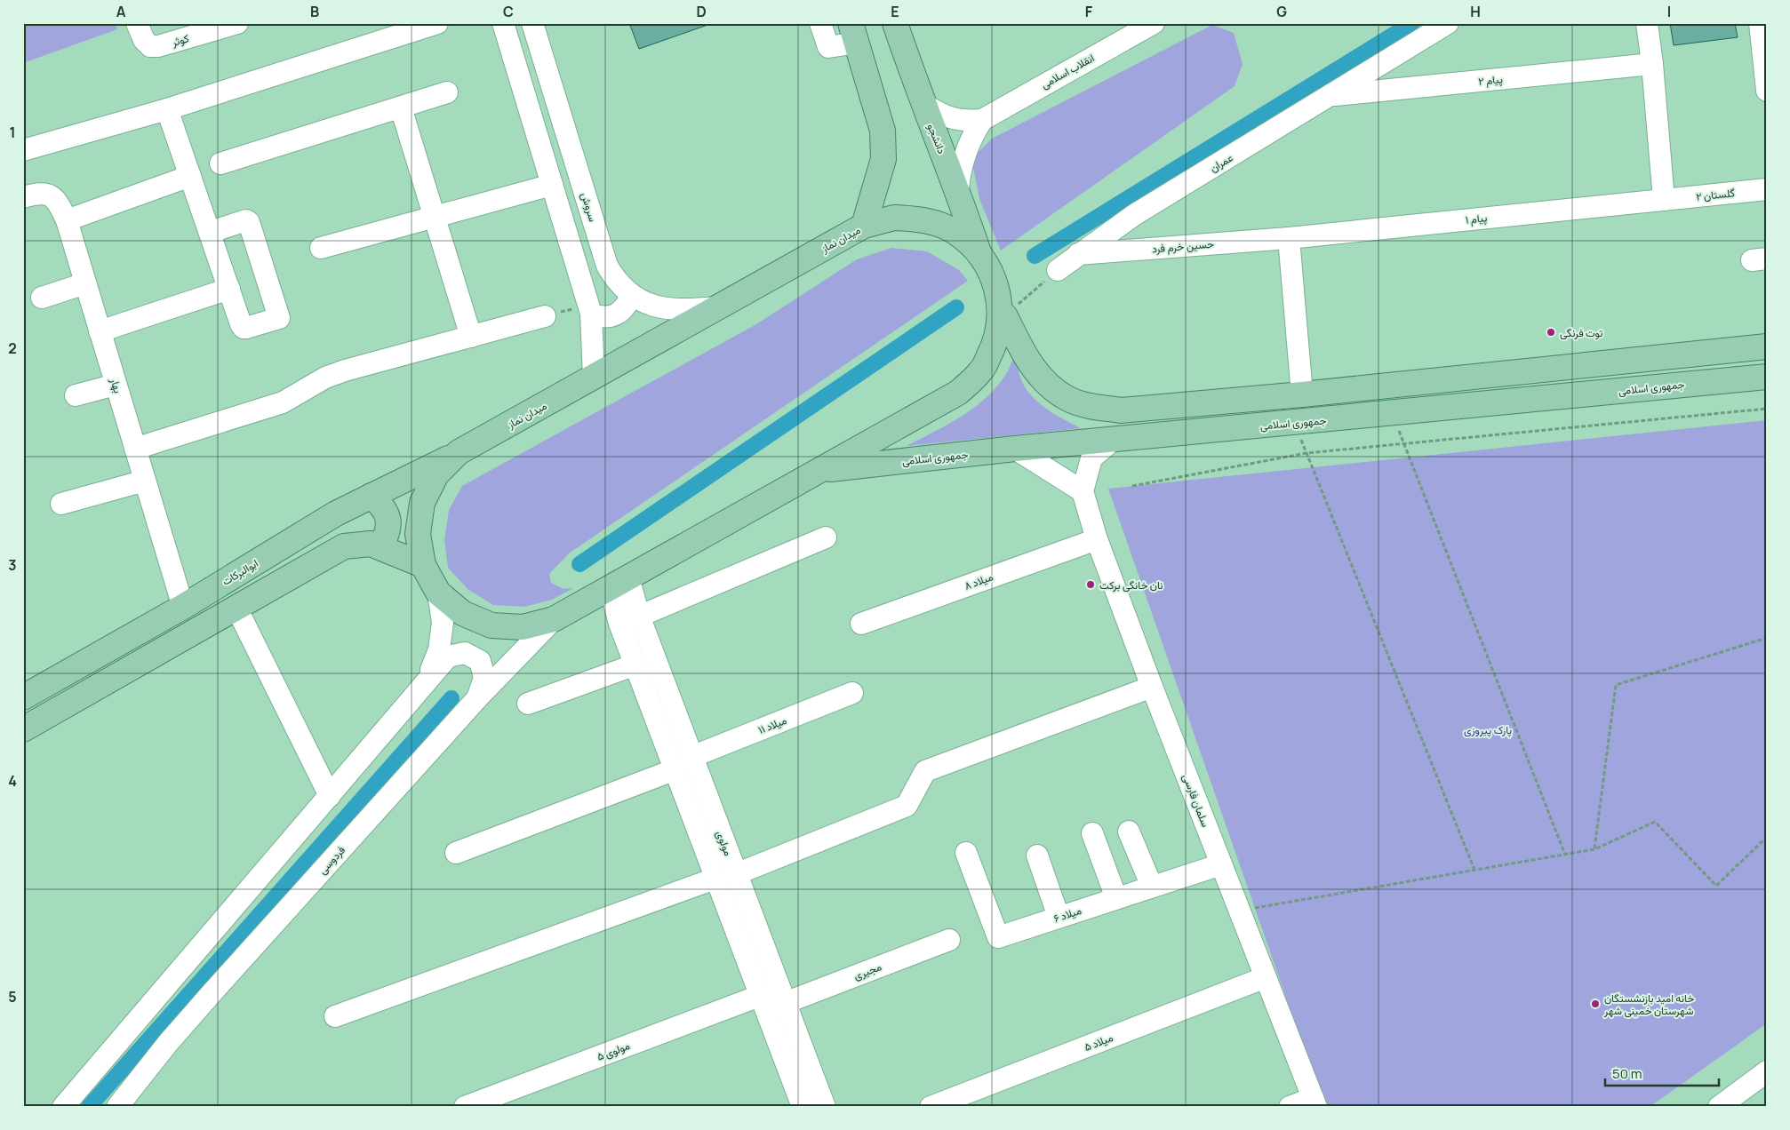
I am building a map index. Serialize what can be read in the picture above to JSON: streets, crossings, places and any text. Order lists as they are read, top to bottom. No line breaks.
{"streets":{"main road":["دانشجو","میدان نماز","جمهوری اسلامی","ابوالبرکات"],"street":["کوثر","انقلاب اسلامی","پیام ۲","عمران","گلستان ۲","سروش","پیام ۱","حسین خرم فرد","بهار","میلاد ۸","میلاد ۱۱","سلمان فارسی","مولوی","فردوسی","میلاد ۶","مجیری","میلاد ۵","مولوی ۵"]},"crossings":[["پیام ۲","عمران"],["دانشجو","میدان نماز"],["عمران","حسین خرم فرد"],["گلستان ۲","پیام ۱"],["سروش","میدان نماز"],["پیام ۱","حسین خرم فرد"],["میدان نماز","جمهوری اسلامی"],["میدان نماز","ابوالبرکات"],["میدان نماز","مولوی"],["میدان نماز","فردوسی"],["بهار","ابوالبرکات"],["میلاد ۸","سلمان فارسی"],["میلاد ۱۱","مولوی"],["سلمان فارسی","میلاد ۶"],["سلمان فارسی","میلاد ۵"],["مولوی","مجیری"],["مولوی","مولوی ۵"]],"parks":["پارک پیروزی"],"places":["توت فرنگی","نان خانگی برکت","خانه امید بازنشستگان شهرستان خمینی شهر"],"scale_bar":"50 m","grid":{"columns":["A","B","C","D","E","F","G","H","I"],"rows":["1","2","3","4","5"]}}
